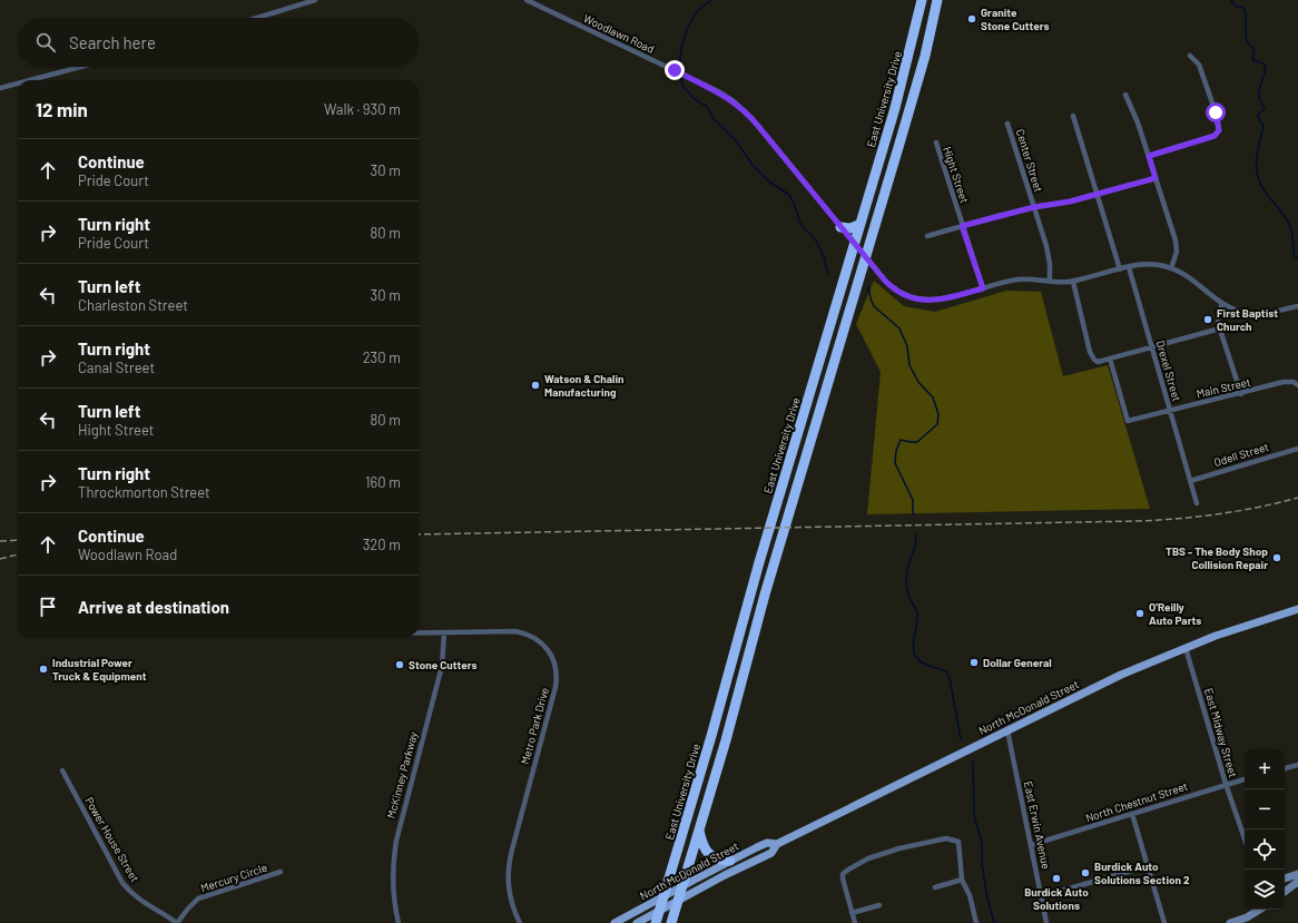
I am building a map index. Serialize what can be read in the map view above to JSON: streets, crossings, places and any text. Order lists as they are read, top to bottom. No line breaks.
{"streets":{"highway":["East University Drive"],"main road":["North McDonald Street"],"street":["Woodlawn Road","Center Street","Hight Street","Drexel Street","Main Street","Odell Street","Metro Park Drive","East Midway Street","McKinney Parkway","North Chestnut Street","East Erwin Avenue","Power House Street","Mercury Circle"]},"crossings":[["Woodlawn Road","East University Drive"],["Woodlawn Road","Center Street"],["Woodlawn Road","Hight Street"],["Woodlawn Road","Drexel Street"],["East University Drive","North McDonald Street"],["Drexel Street","Main Street"],["Drexel Street","Odell Street"],["North McDonald Street","East Midway Street"],["North McDonald Street","East Erwin Avenue"],["Metro Park Drive","McKinney Parkway"],["East Midway Street","North Chestnut Street"],["North Chestnut Street","East Erwin Avenue"],["Power House Street","Mercury Circle"]],"places":["Granite Stone Cutters","First Baptist Church","Watson & Chalin Manufacturing","TBS - The Body Shop Collision Repair","O'Reilly Auto Parts","Dollar General","Stone Cutters","Industrial Power Truck & Equipment","Burdick Auto Solutions Section 2","Burdick Auto Solutions"],"page":{"search":"Search here","heading":["12 min","Walk · 930 m"],"list":[["Continue","Pride Court","30 m"],["Turn right","Pride Court","80 m"],["Turn left","Charleston Street","30 m"],["Turn right","Canal Street","230 m"],["Turn left","Hight Street","80 m"],["Turn right","Throckmorton Street","160 m"],["Continue","Woodlawn Road","320 m"],"Arrive at destination"],"map_buttons":["+","−"]}}
